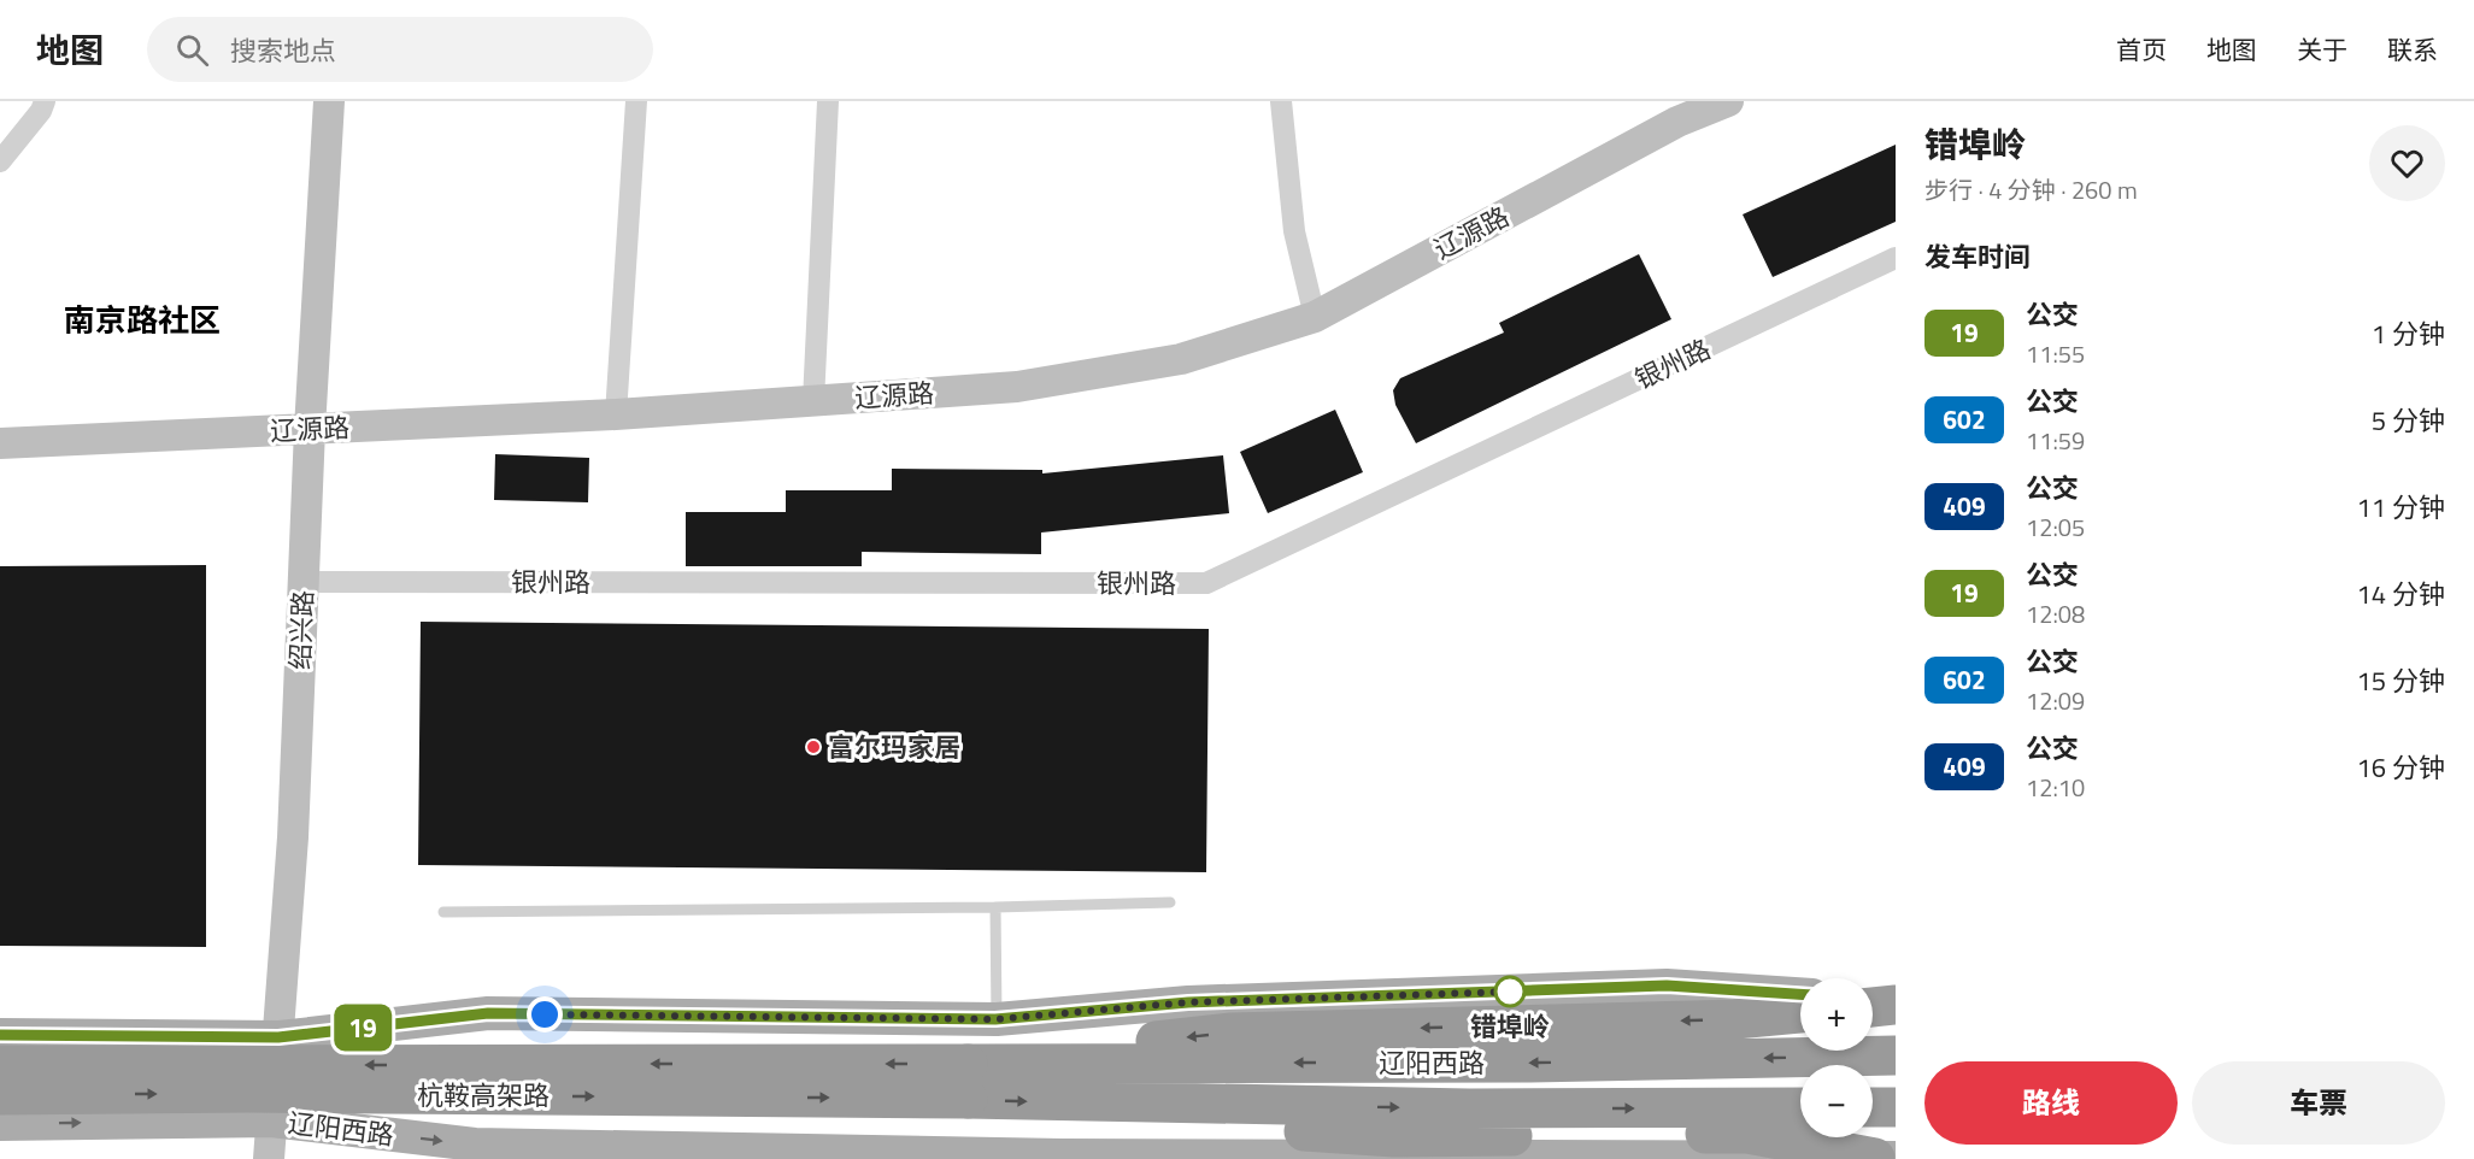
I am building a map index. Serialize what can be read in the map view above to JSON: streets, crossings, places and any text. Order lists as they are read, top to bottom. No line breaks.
{"streets":{"highway":["辽阳西路","杭鞍高架路"],"street":["辽源路","银州路","绍兴路"]},"crossings":[["辽源路","绍兴路"],["银州路","绍兴路"],["绍兴路","辽阳西路"],["辽阳西路","杭鞍高架路"]],"districts":["南京路社区"],"places":["富尔玛家居","错埠岭"],"lines":["bus line 19"],"page":{"header":"地图","search":"搜索地点","nav":["首页","地图","关于","联系"],"on_map":"19","heading":[["错埠岭","步行 · 4 分钟 · 260 m"],"发车时间"],"list":[{"mark":"19","name":"公交","note":"11:55","value":"1 分钟"},{"mark":"602","name":"公交","note":"11:59","value":"5 分钟"},{"mark":"409","name":"公交","note":"12:05","value":"11 分钟"},{"mark":"19","name":"公交","note":"12:08","value":"14 分钟"},{"mark":"602","name":"公交","note":"12:09","value":"15 分钟"},{"mark":"409","name":"公交","note":"12:10","value":"16 分钟"}],"map_buttons":["+","−"],"buttons":["路线","车票"]}}
